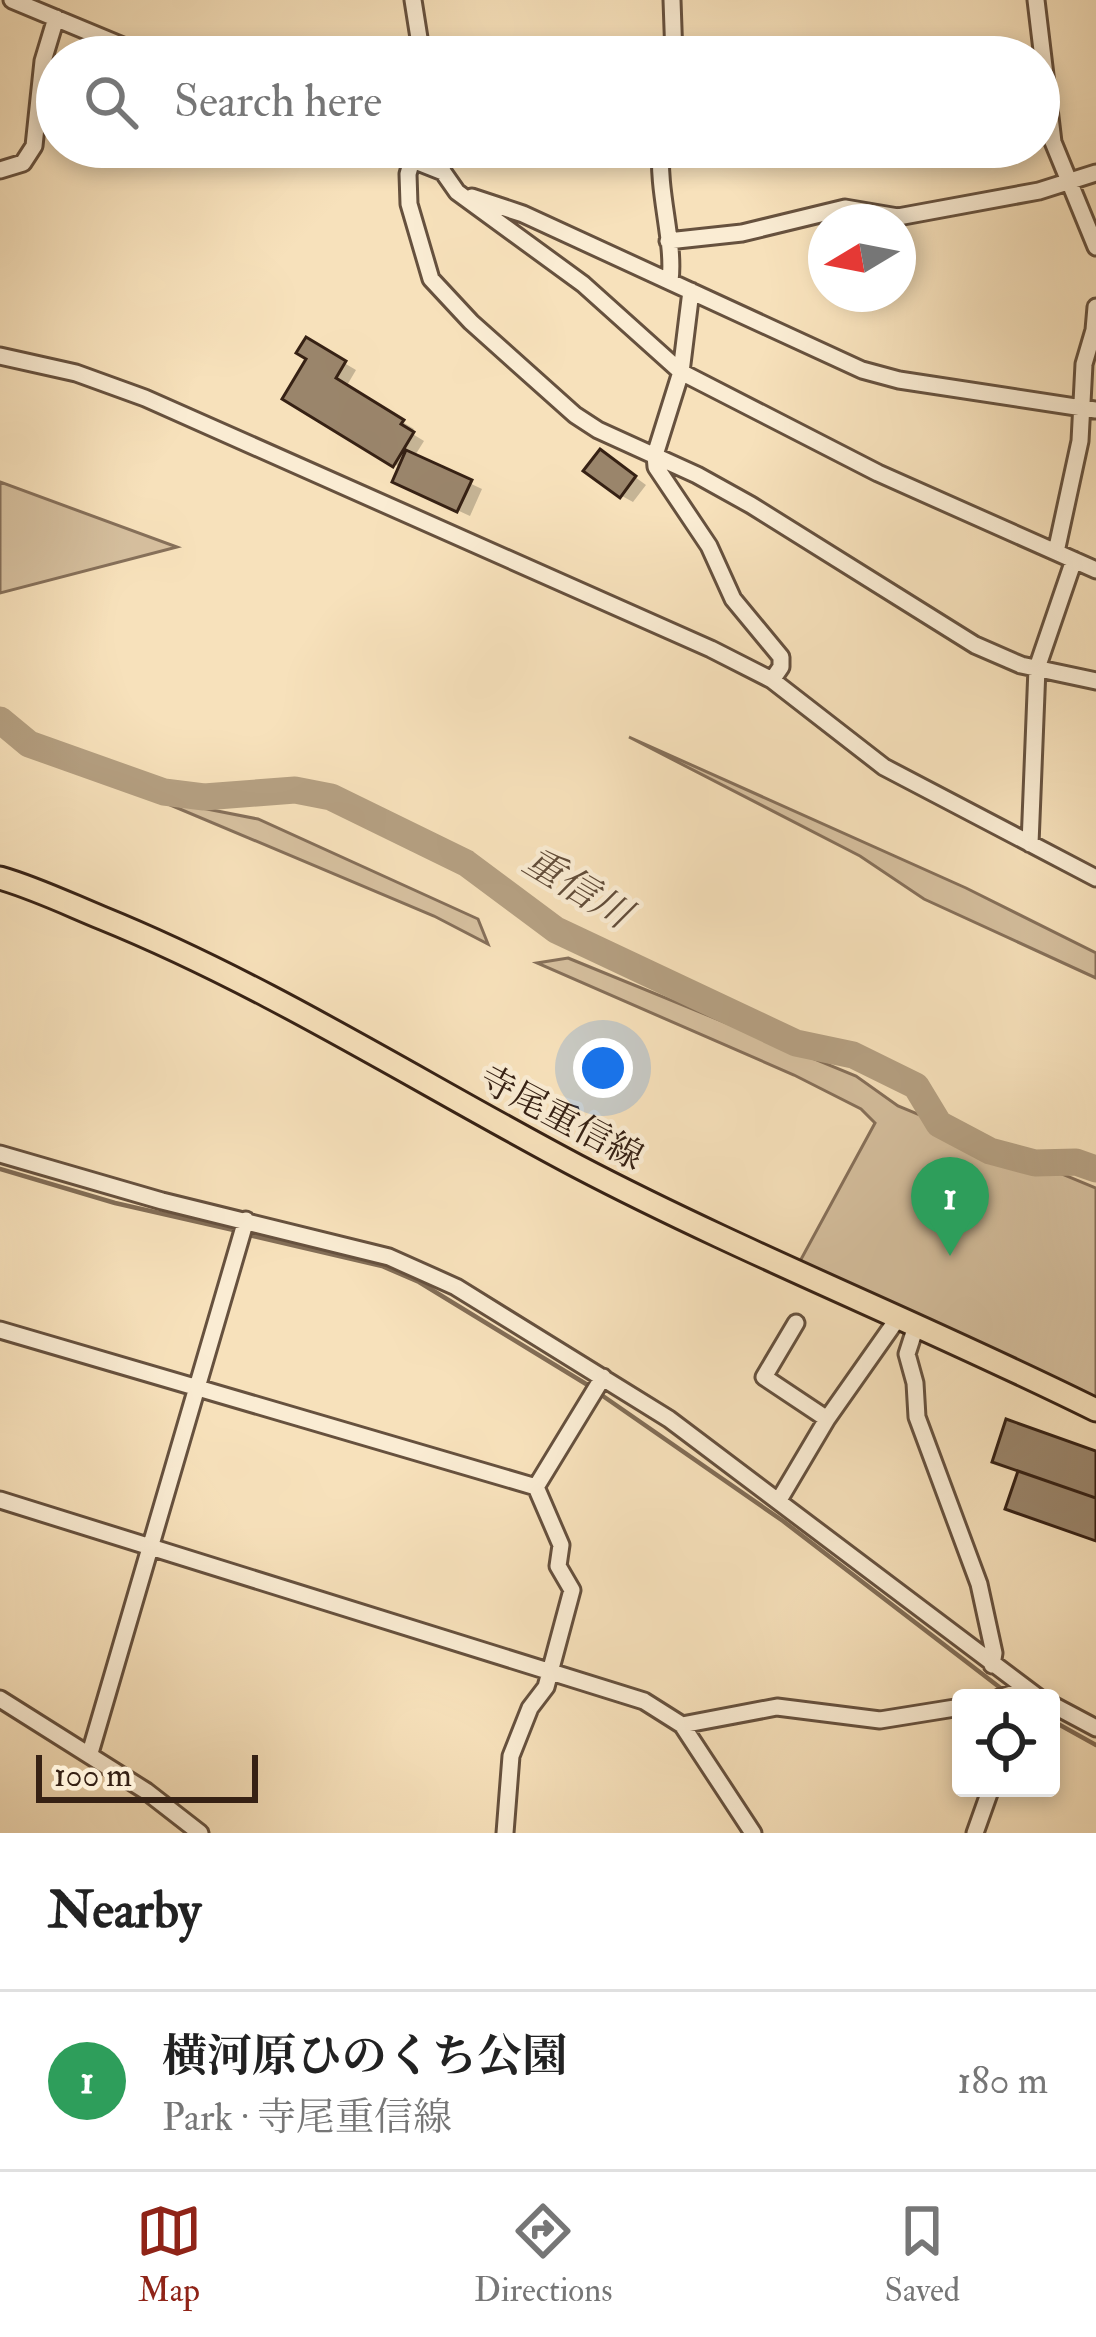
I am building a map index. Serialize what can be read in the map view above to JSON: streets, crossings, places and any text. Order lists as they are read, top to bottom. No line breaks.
{"streets":{"main road":["寺尾重信線"]},"water":["重信川"],"scale_bar":"100 m","north":"left","page":{"search":"Search here","pins":"1","scale":"100 m","heading":"Nearby","list":[{"mark":"1","name":"横河原ひのくち公園","note":"Park · 寺尾重信線","value":"180 m"}],"nav":["Map","Directions","Saved"]}}
